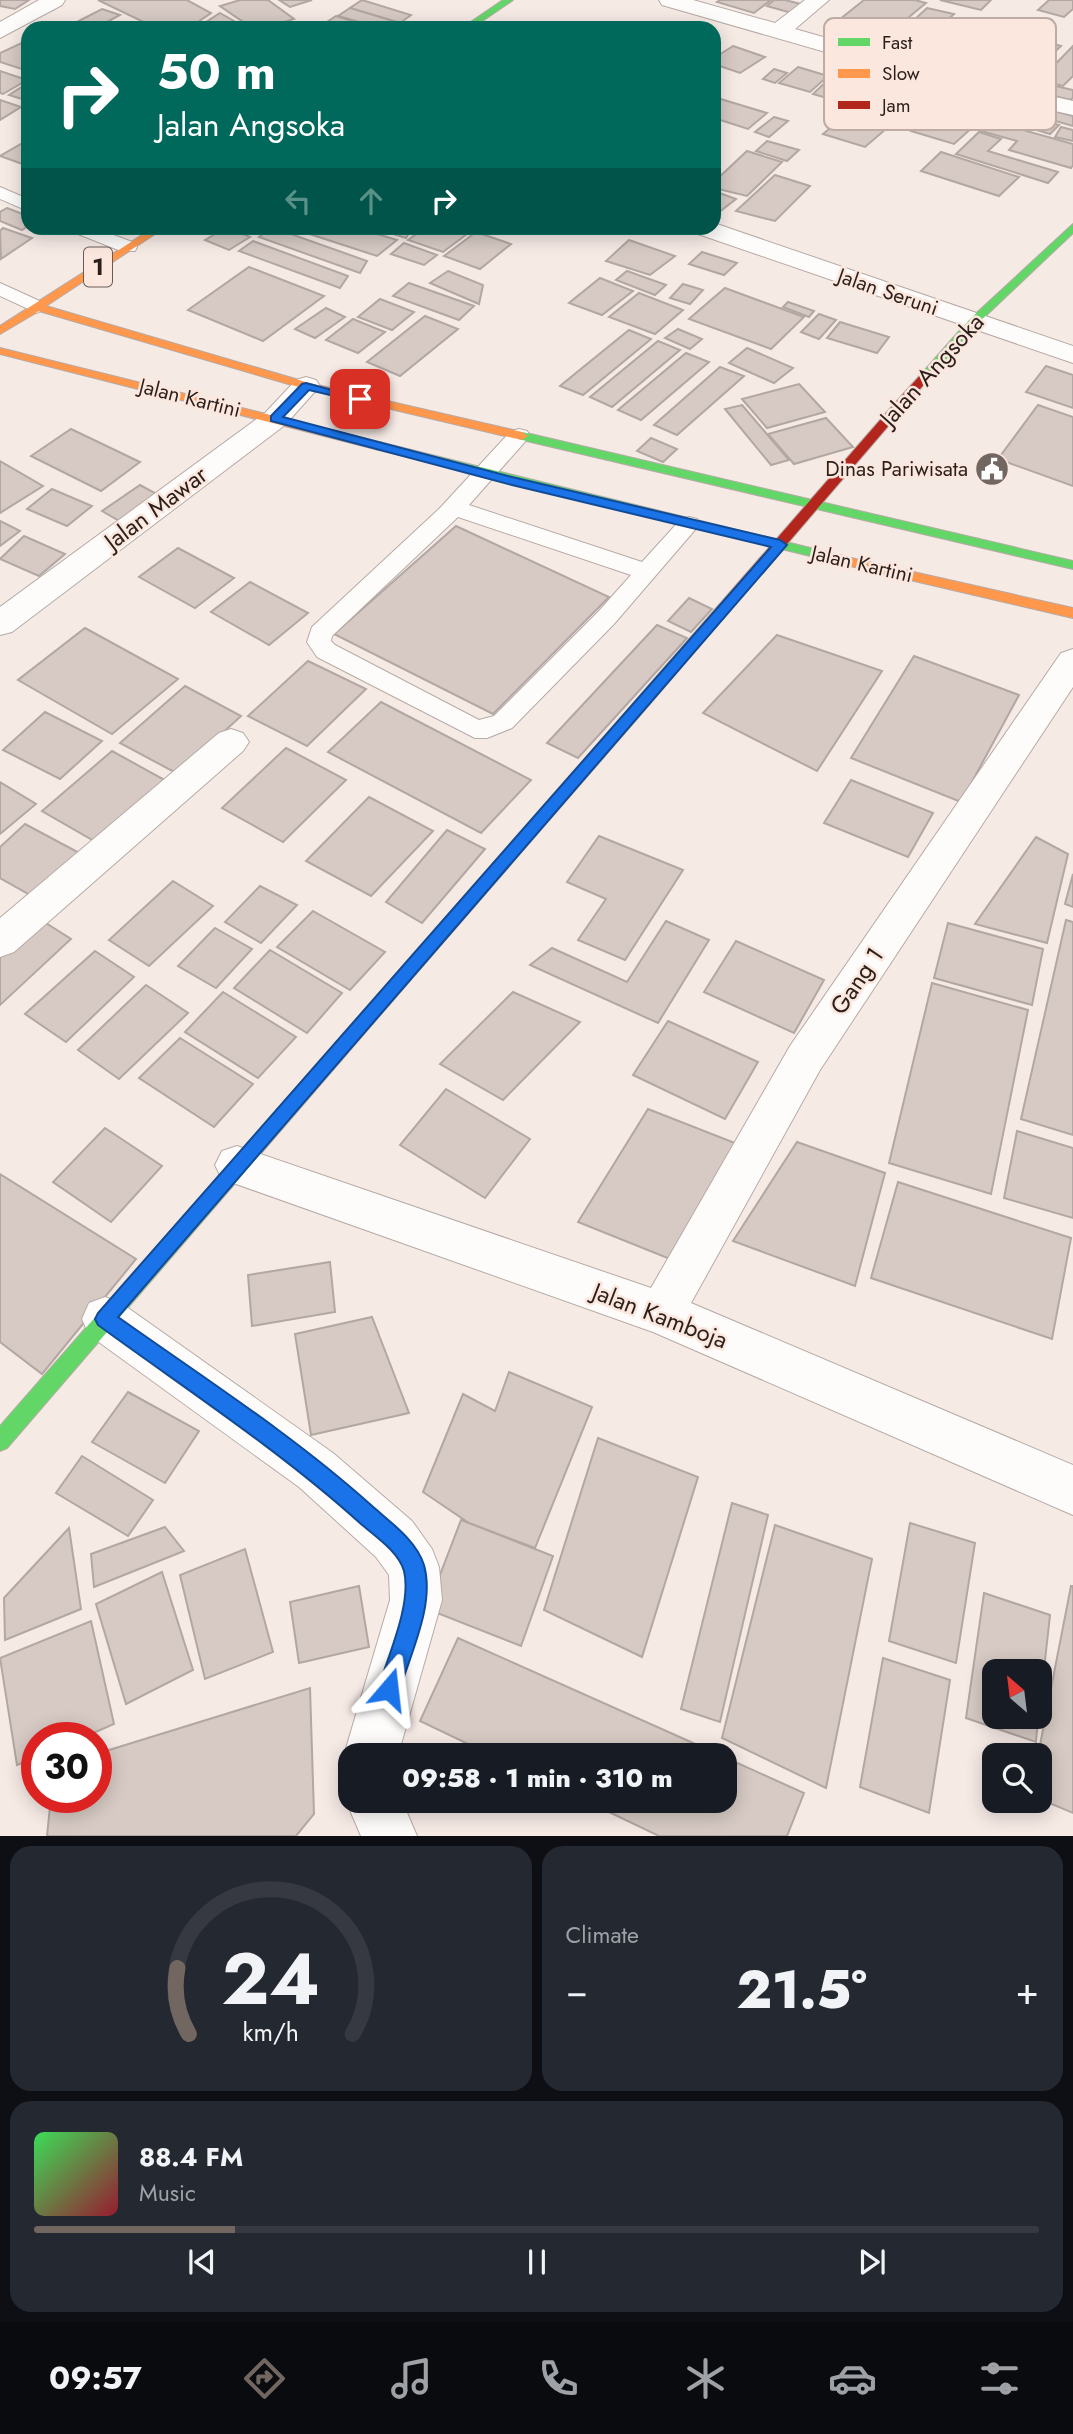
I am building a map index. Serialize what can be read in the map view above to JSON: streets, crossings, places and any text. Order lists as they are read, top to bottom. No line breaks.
{"streets":{"main road":["1","Jalan Angsoka","Jalan Kartini"],"street":["Jalan Seruni","Jalan Mawar","Gang 1","Jalan Kamboja"]},"crossings":[["1","Jalan Kartini"],["Jalan Seruni","Jalan Angsoka"],["Jalan Angsoka","Jalan Kartini"],["Jalan Angsoka","Jalan Kamboja"],["Jalan Kartini","Jalan Mawar"],["Gang 1","Jalan Kamboja"]],"places":{"public building":["Dinas Pariwisata"]},"legend":["Fast","Slow","Jam"],"north":"top left","page":{"turn":["50 m","Jalan Angsoka"],"limit":"30","trip":"09:58 · 1 min · 310 m","tile":"Climate","heat":["−","21.5°","+"],"song":["88.4 FM","Music"],"tabs":"09:57","gauge":["24","km/h"]}}
